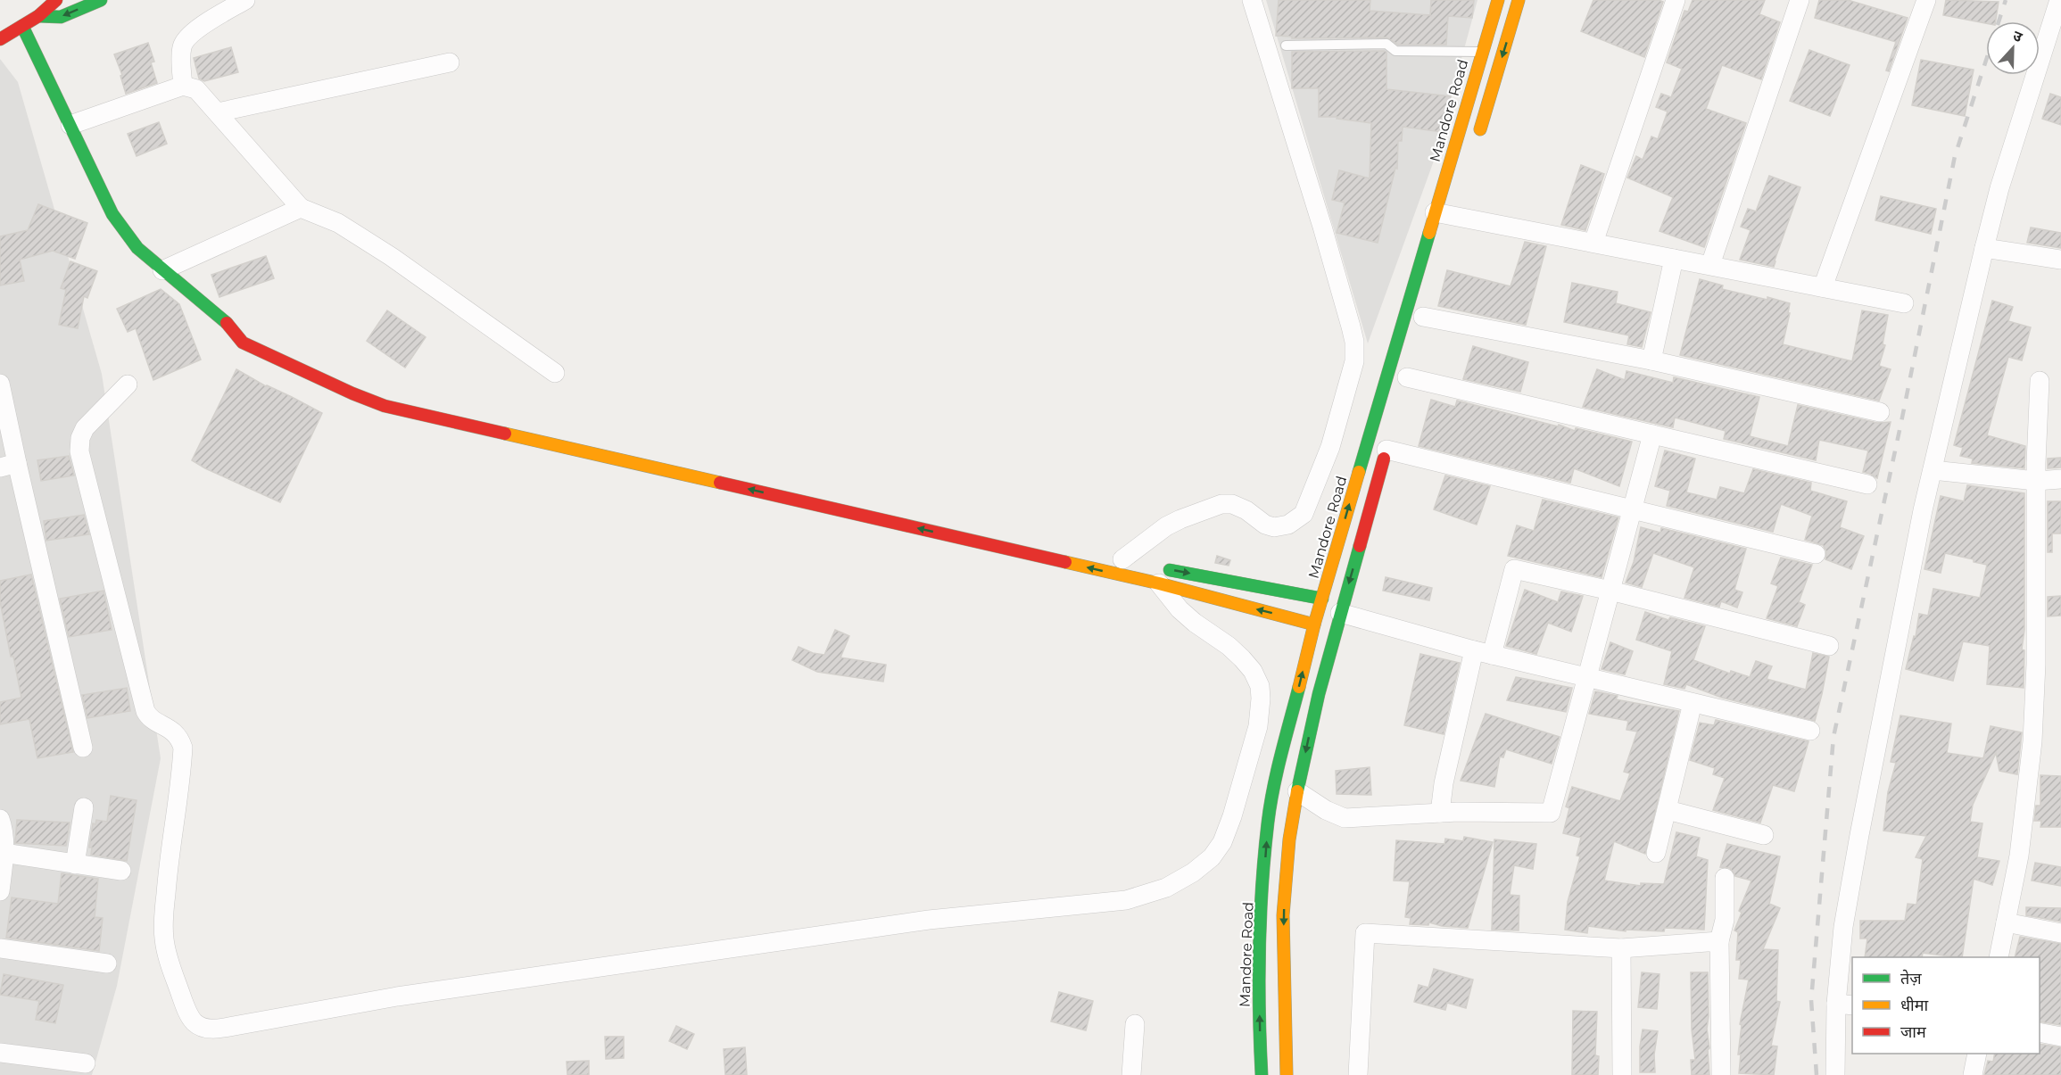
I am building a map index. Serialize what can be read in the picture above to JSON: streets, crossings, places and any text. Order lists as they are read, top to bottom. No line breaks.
{"streets":{"main road":["Mandore Road"]},"legend":["तेज़","धीमा","जाम"],"north":"top"}
